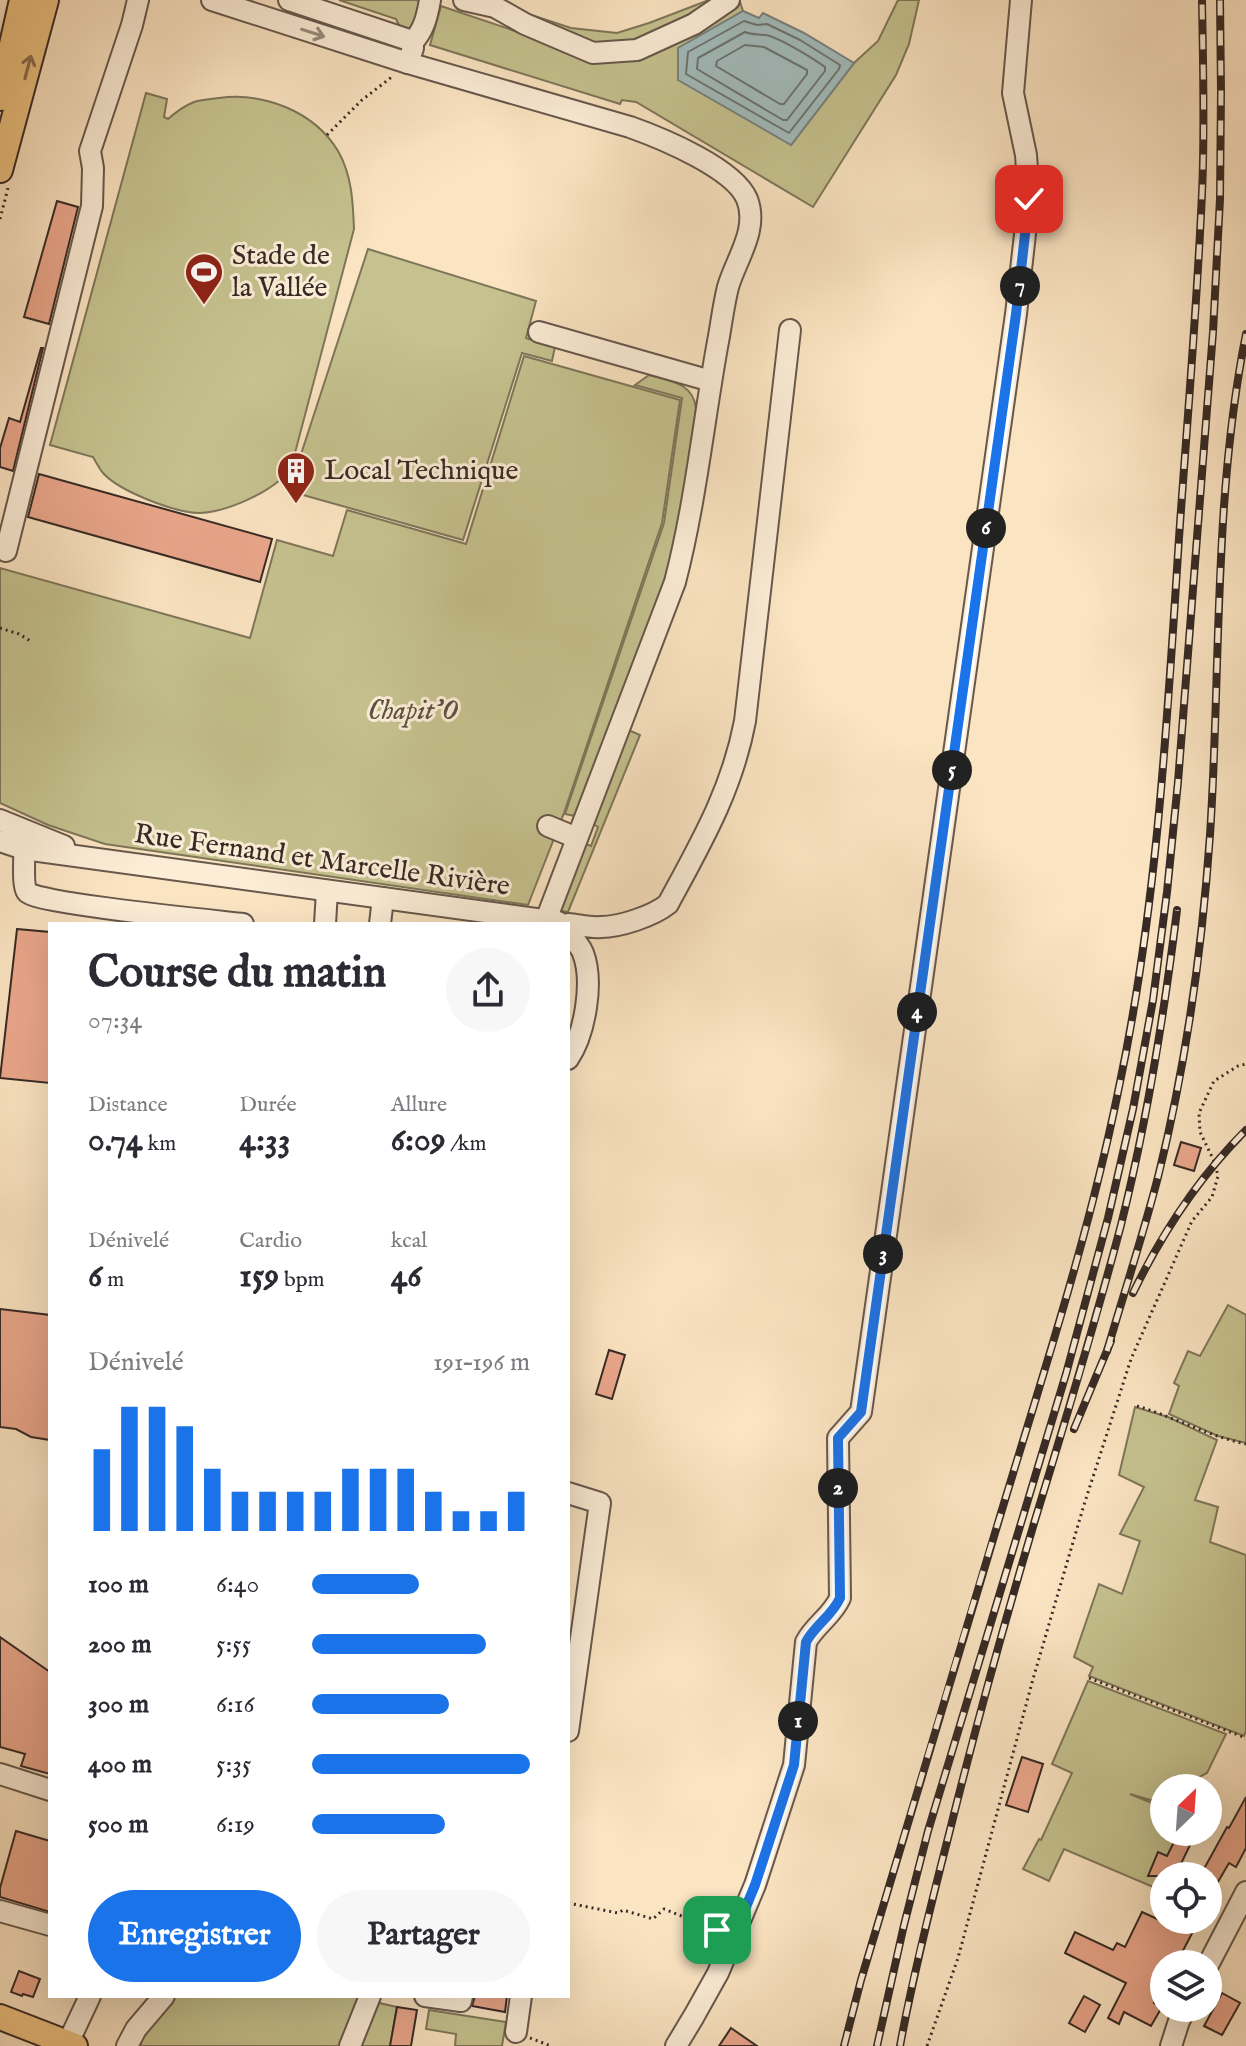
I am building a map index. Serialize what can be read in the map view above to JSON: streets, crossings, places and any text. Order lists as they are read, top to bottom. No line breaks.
{"streets":{"street":["Rue Fernand et Marcelle Rivière"]},"parks":["Chapit'O"],"places":{"sports":["Stade de la Vallée"],"building":["Local Technique"]},"north":"top right","page":{"pins":["7","6","5","4","3","2","1"],"heading":["Course du matin","07:34"],"stats":[["Distance","0.74 km"],["Durée","4:33"],["Allure","6:09 /km"],["Dénivelé","6 m"],["Cardio","159 bpm"],["kcal","46"]],"chart":["Dénivelé","191–196 m"],"list":[{"name":"100 m","note":"6:40"},{"name":"200 m","note":"5:55"},{"name":"300 m","note":"6:16"},{"name":"400 m","note":"5:35"},{"name":"500 m","note":"6:19"}],"buttons":["Enregistrer","Partager"]}}
